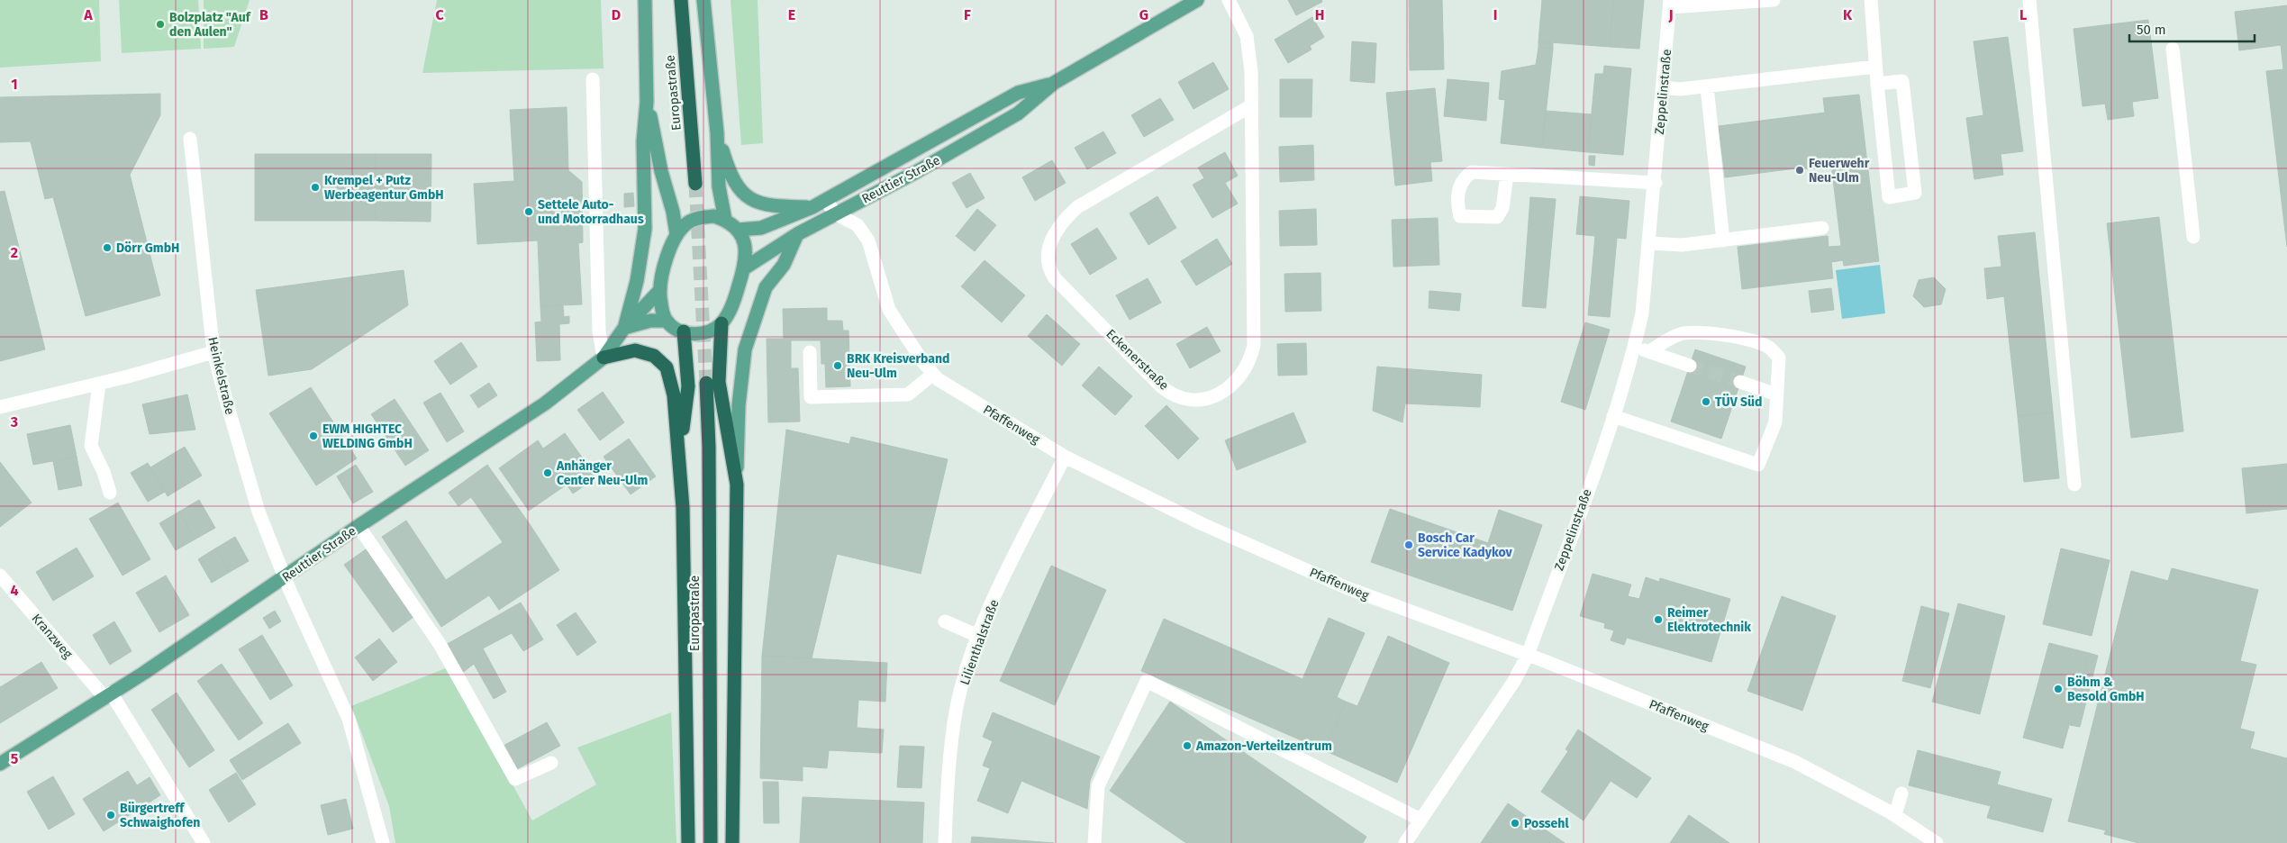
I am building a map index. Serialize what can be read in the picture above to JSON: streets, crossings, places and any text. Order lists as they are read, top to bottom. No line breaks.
{"streets":{"highway":["Europastraße"],"main road":["Reuttier Straße"],"street":["Zeppelinstraße","Eckenerstraße","Heinkelstraße","Pfaffenweg","Kranzweg","Lilienthalstraße"]},"crossings":[["Zeppelinstraße","Pfaffenweg"],["Reuttier Straße","Heinkelstraße"],["Reuttier Straße","Pfaffenweg"],["Reuttier Straße","Kranzweg"],["Pfaffenweg","Lilienthalstraße"]],"places":["Bolzplatz \"Auf den Aulen\"","Feuerwehr Neu-Ulm","Krempel + Putz Werbeagentur GmbH","Settele Auto- und Motorradhaus","Dörr GmbH","BRK Kreisverband Neu-Ulm","TÜV Süd","EWM HIGHTEC WELDING GmbH","Anhänger Center Neu-Ulm","Bosch Car Service Kadykov","Reimer Elektrotechnik","Böhm & Besold GmbH","Amazon-Verteilzentrum","Bürgertreff Schwaighofen","Possehl"],"scale_bar":"50 m","grid":{"columns":["A","B","C","D","E","F","G","H","I","J","K","L"],"rows":["1","2","3","4","5"]}}
